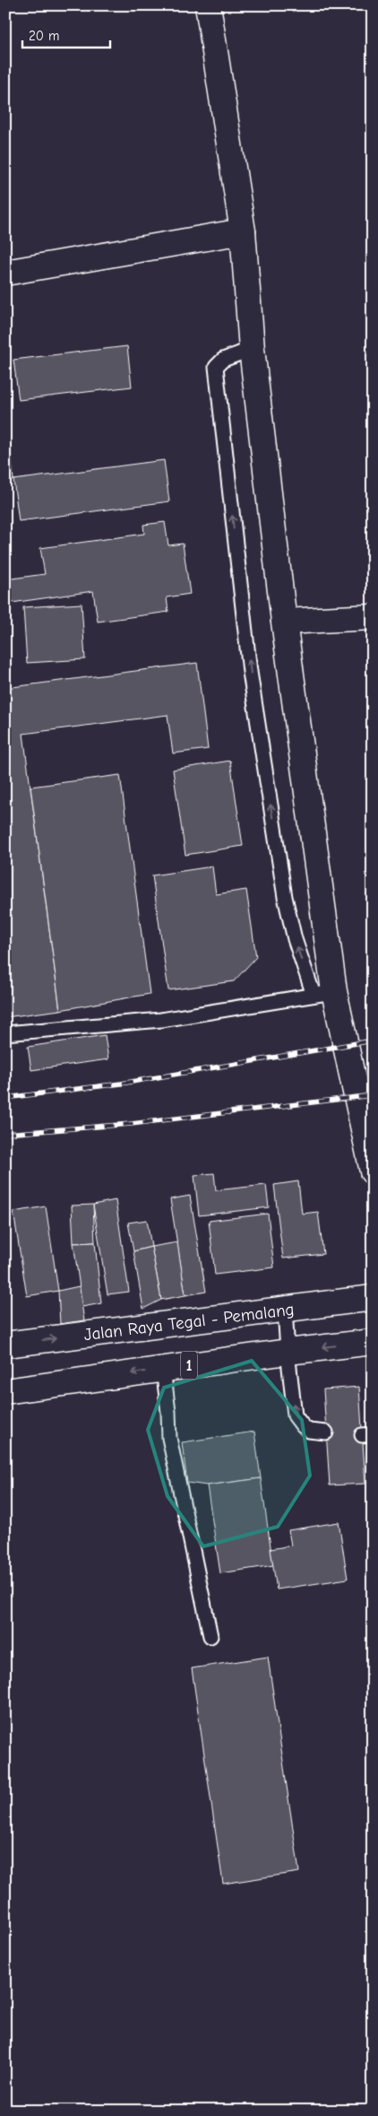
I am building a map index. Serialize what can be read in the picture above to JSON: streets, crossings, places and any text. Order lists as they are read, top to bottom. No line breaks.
{"streets":{"main road":["Jalan Raya Tegal - Pemalang","1"]},"scale_bar":"20 m"}
